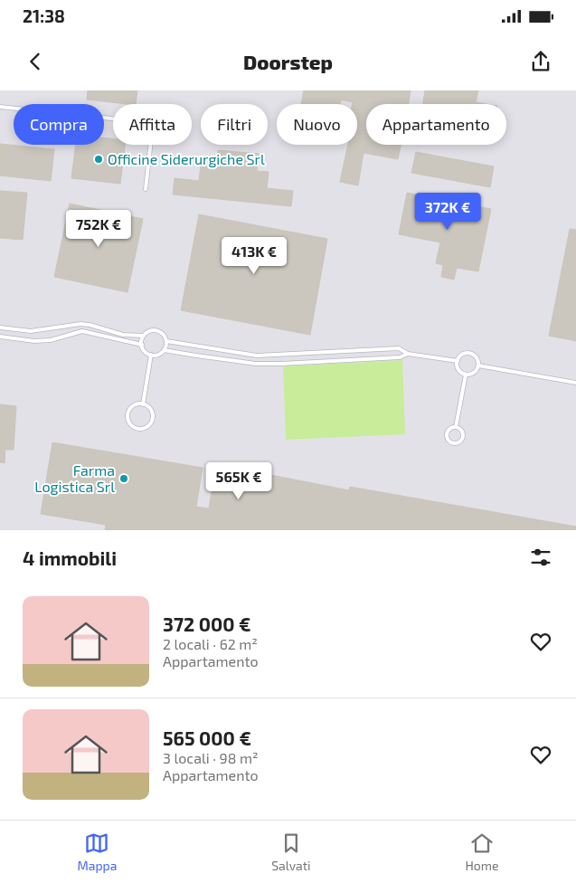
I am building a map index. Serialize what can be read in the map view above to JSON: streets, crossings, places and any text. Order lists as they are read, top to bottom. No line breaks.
{"places":["Officine Siderurgiche Srl","Farma Logistica Srl"],"page":{"status":"21:38","header":"Doorstep","chip":["Compra","Affitta","Filtri","Nuovo","Appartamento"],"price":["372K €","752K €","413K €","565K €"],"heading":"4 immobili","list":[{"name":"372 000 €","note":"2 locali · 62 m² · Appartamento"},{"name":"565 000 €","note":"3 locali · 98 m² · Appartamento"}],"tabs":["Mappa","Salvati","Home"]}}
